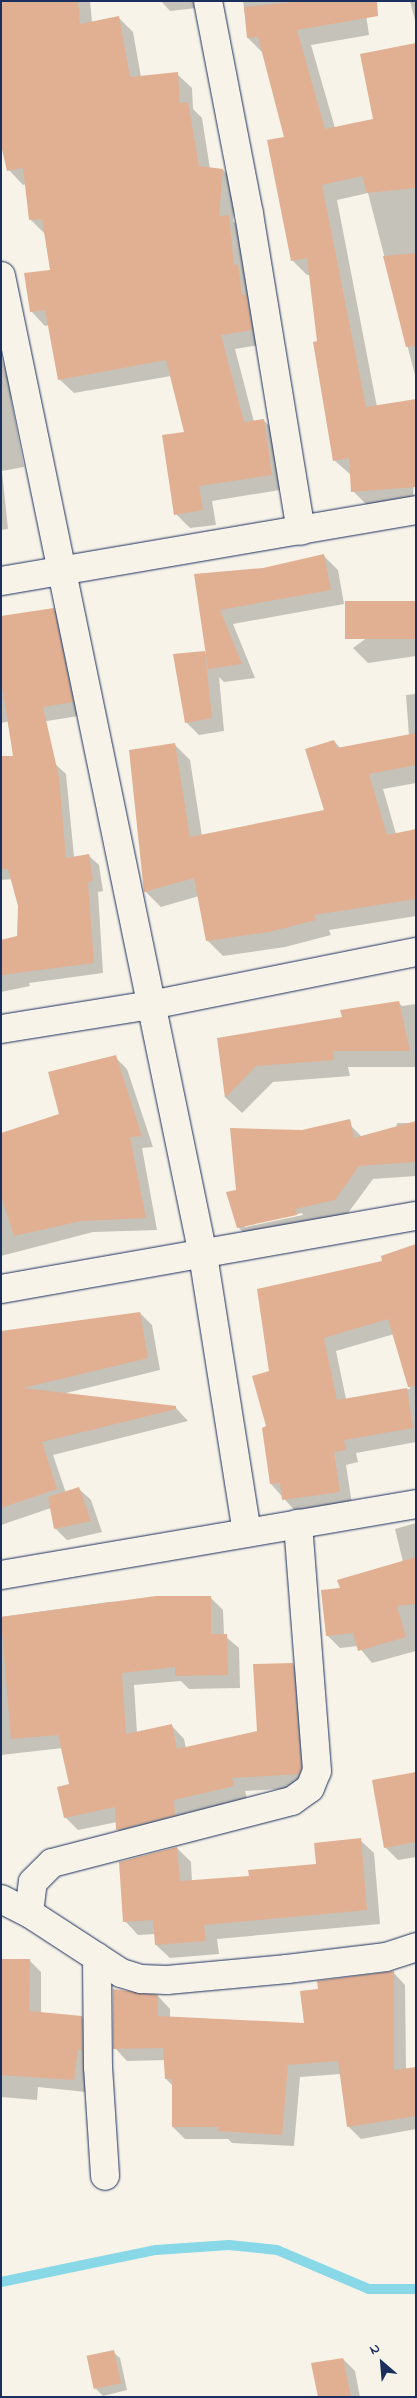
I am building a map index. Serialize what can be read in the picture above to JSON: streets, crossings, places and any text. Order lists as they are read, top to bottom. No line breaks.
{"north":"top left"}
